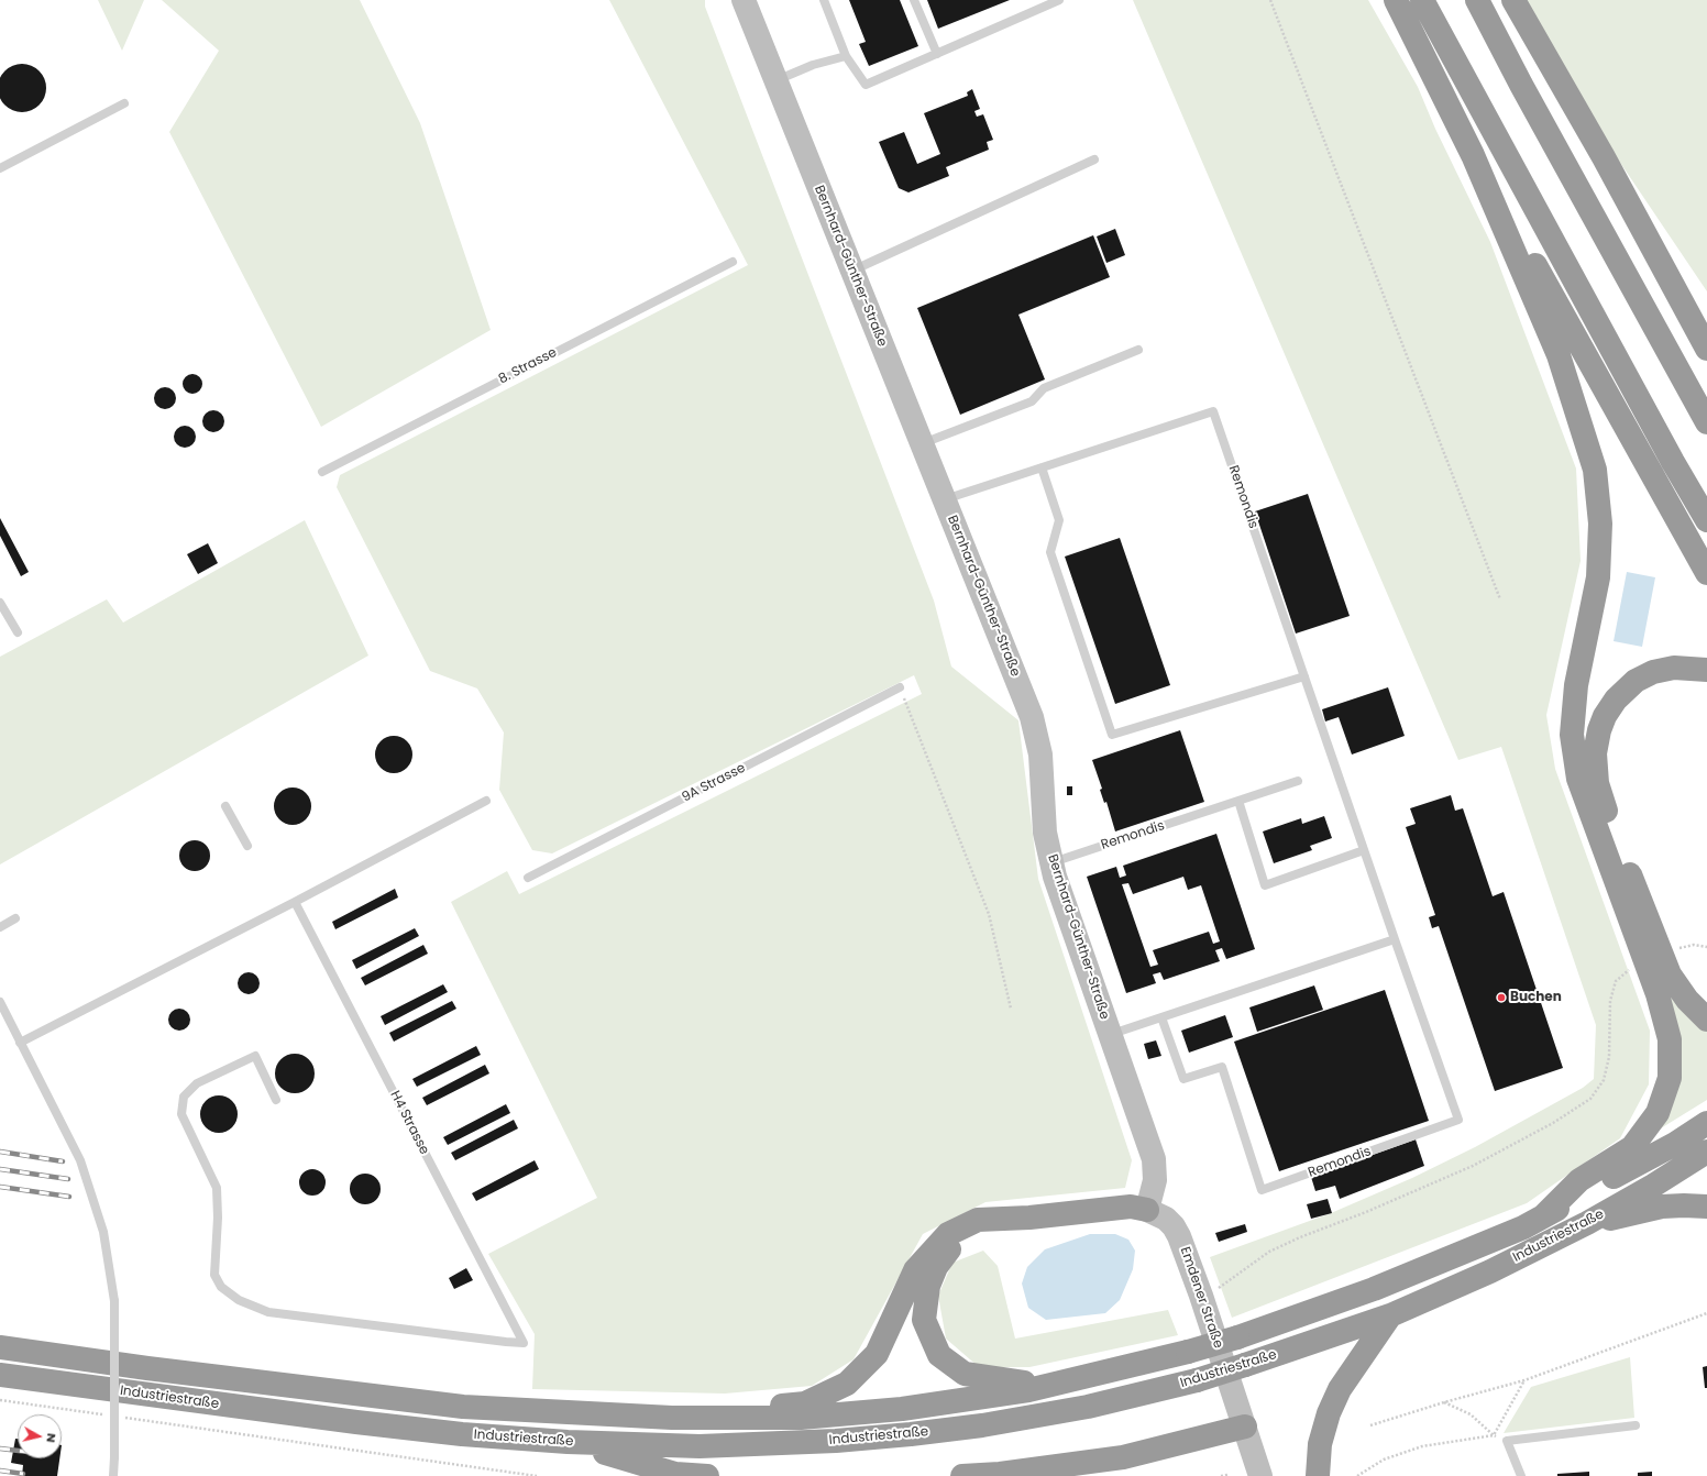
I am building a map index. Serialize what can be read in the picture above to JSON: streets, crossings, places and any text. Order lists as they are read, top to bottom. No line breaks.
{"streets":{"highway":["Industriestraße"],"street":["Bernhard-Günther-Straße","Emdener Straße"],"lane":["8. Strasse","Remondis","9A Strasse","H4 Strasse"]},"crossings":[["Bernhard-Günther-Straße","Remondis"],["Bernhard-Günther-Straße","Emdener Straße"]],"places":["Buchen"],"north":"right"}
